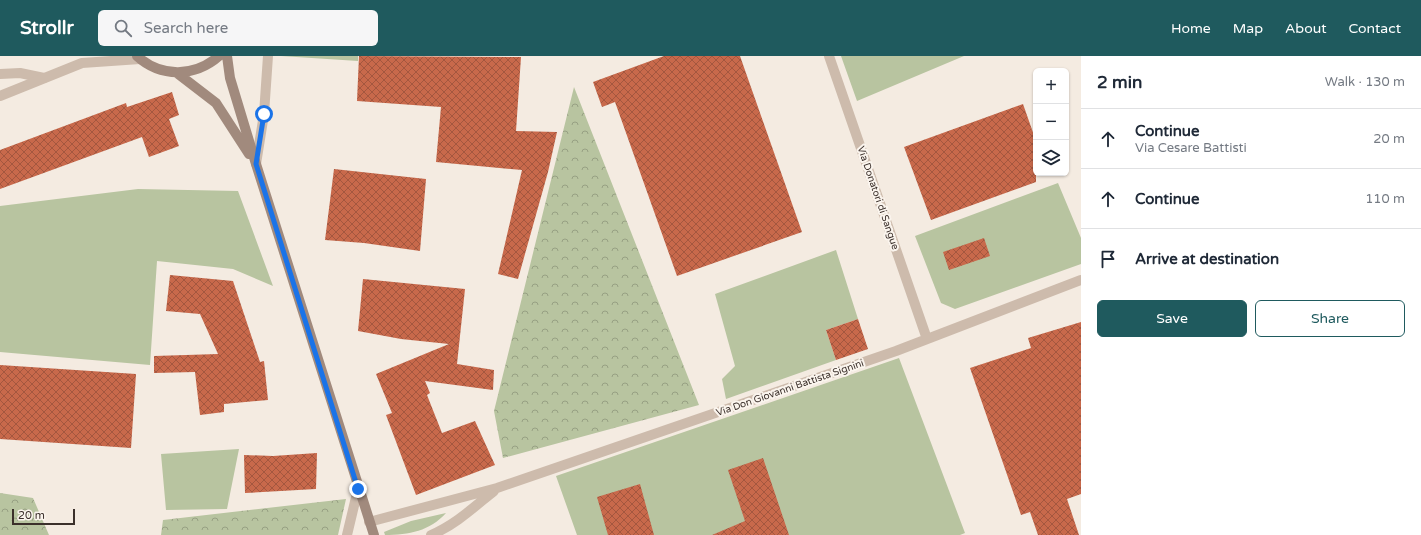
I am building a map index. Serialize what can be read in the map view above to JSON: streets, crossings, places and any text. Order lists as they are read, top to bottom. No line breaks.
{"streets":{"street":["Via Donatori di Sangue","Via Don Giovanni Battista Signini"]},"crossings":[["Via Donatori di Sangue","Via Don Giovanni Battista Signini"]],"scale_bar":"20 m","page":{"header":"Strollr","search":"Search here","nav":["Home","Map","About","Contact"],"heading":["2 min","Walk · 130 m"],"map_buttons":["+","−"],"list":[["Continue","Via Cesare Battisti","20 m"],["Continue","110 m"],"Arrive at destination"],"buttons":["Save","Share"],"scale":"20 m"}}
